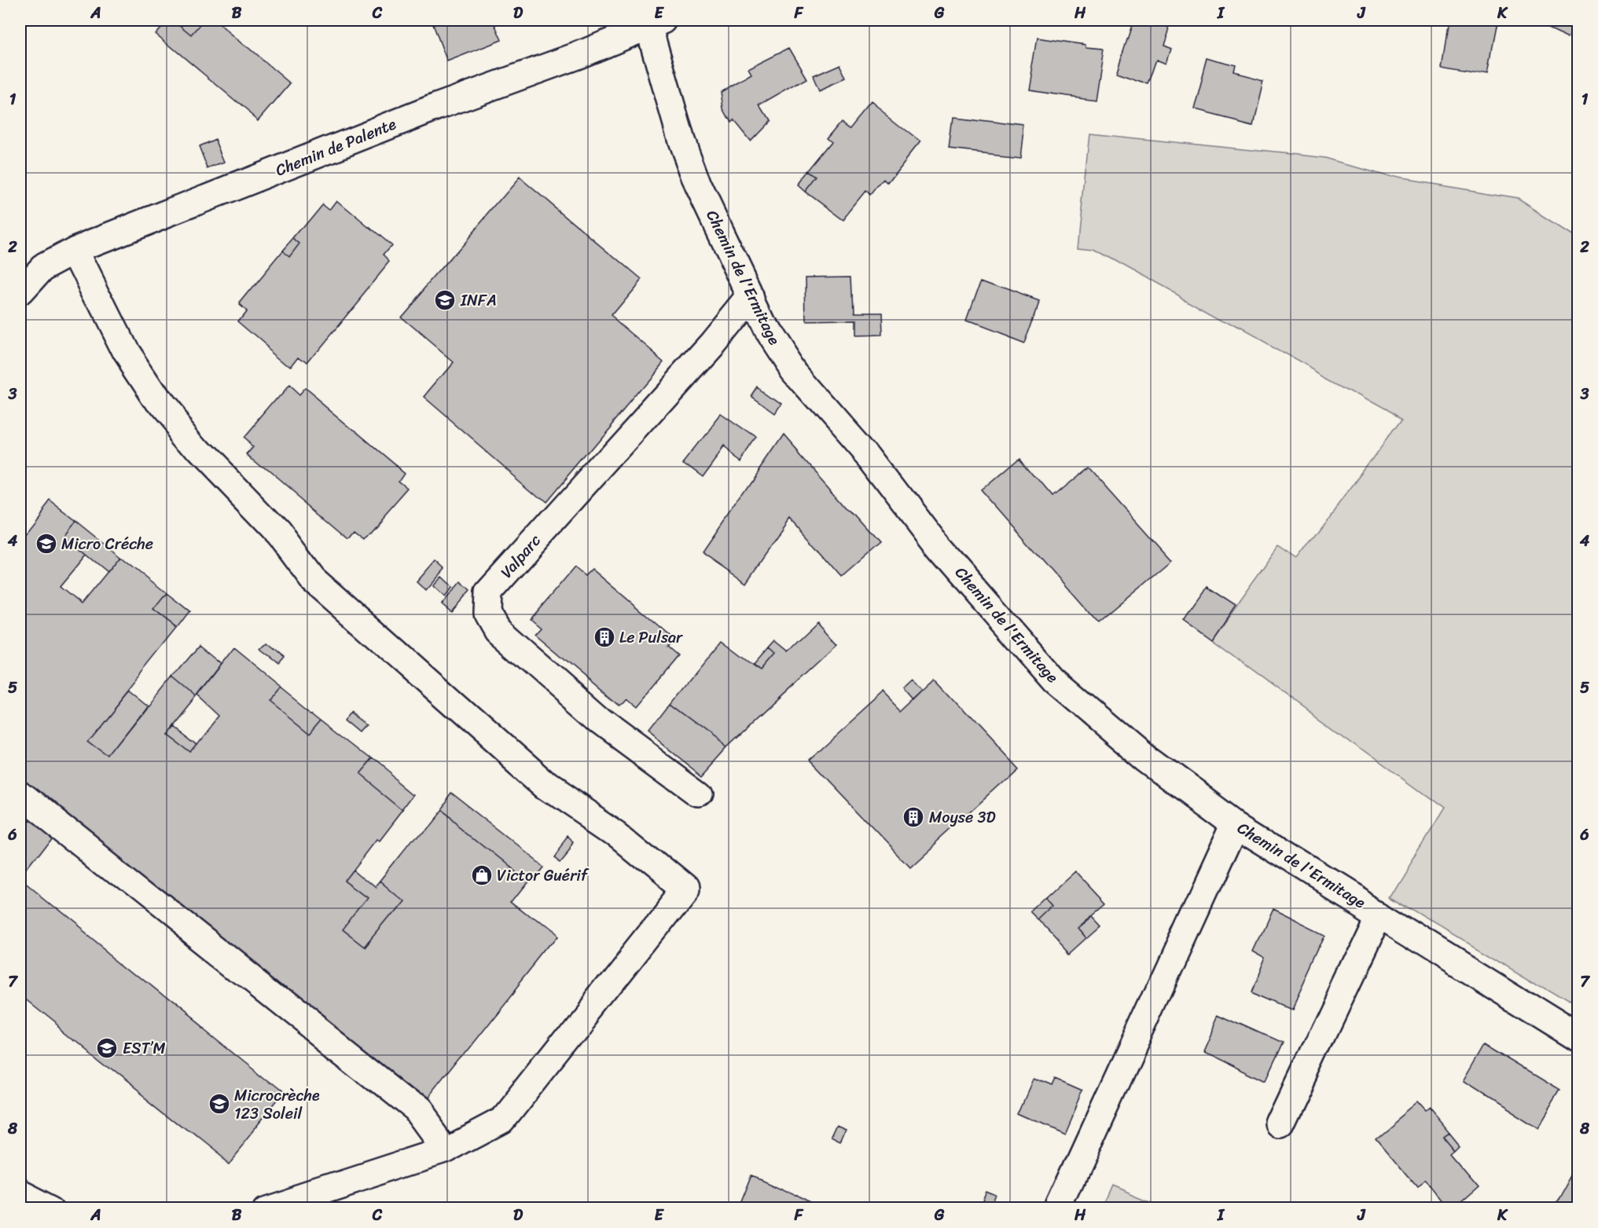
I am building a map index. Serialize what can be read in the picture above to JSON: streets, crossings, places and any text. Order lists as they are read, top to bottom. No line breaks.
{"streets":{"street":["Chemin de Palente","Chemin de l'Ermitage","Valparc"]},"crossings":[["Chemin de Palente","Chemin de l'Ermitage"],["Chemin de l'Ermitage","Valparc"]],"places":{"school or university":["INFA","Micro Créche","EST’M","Microcrèche 123 Soleil"],"building":["Le Pulsar","Moyse 3D"],"shop":["Victor Guérif"]},"grid":{"columns":["A","B","C","D","E","F","G","H","I","J","K"],"rows":["1","2","3","4","5","6","7","8"]}}
